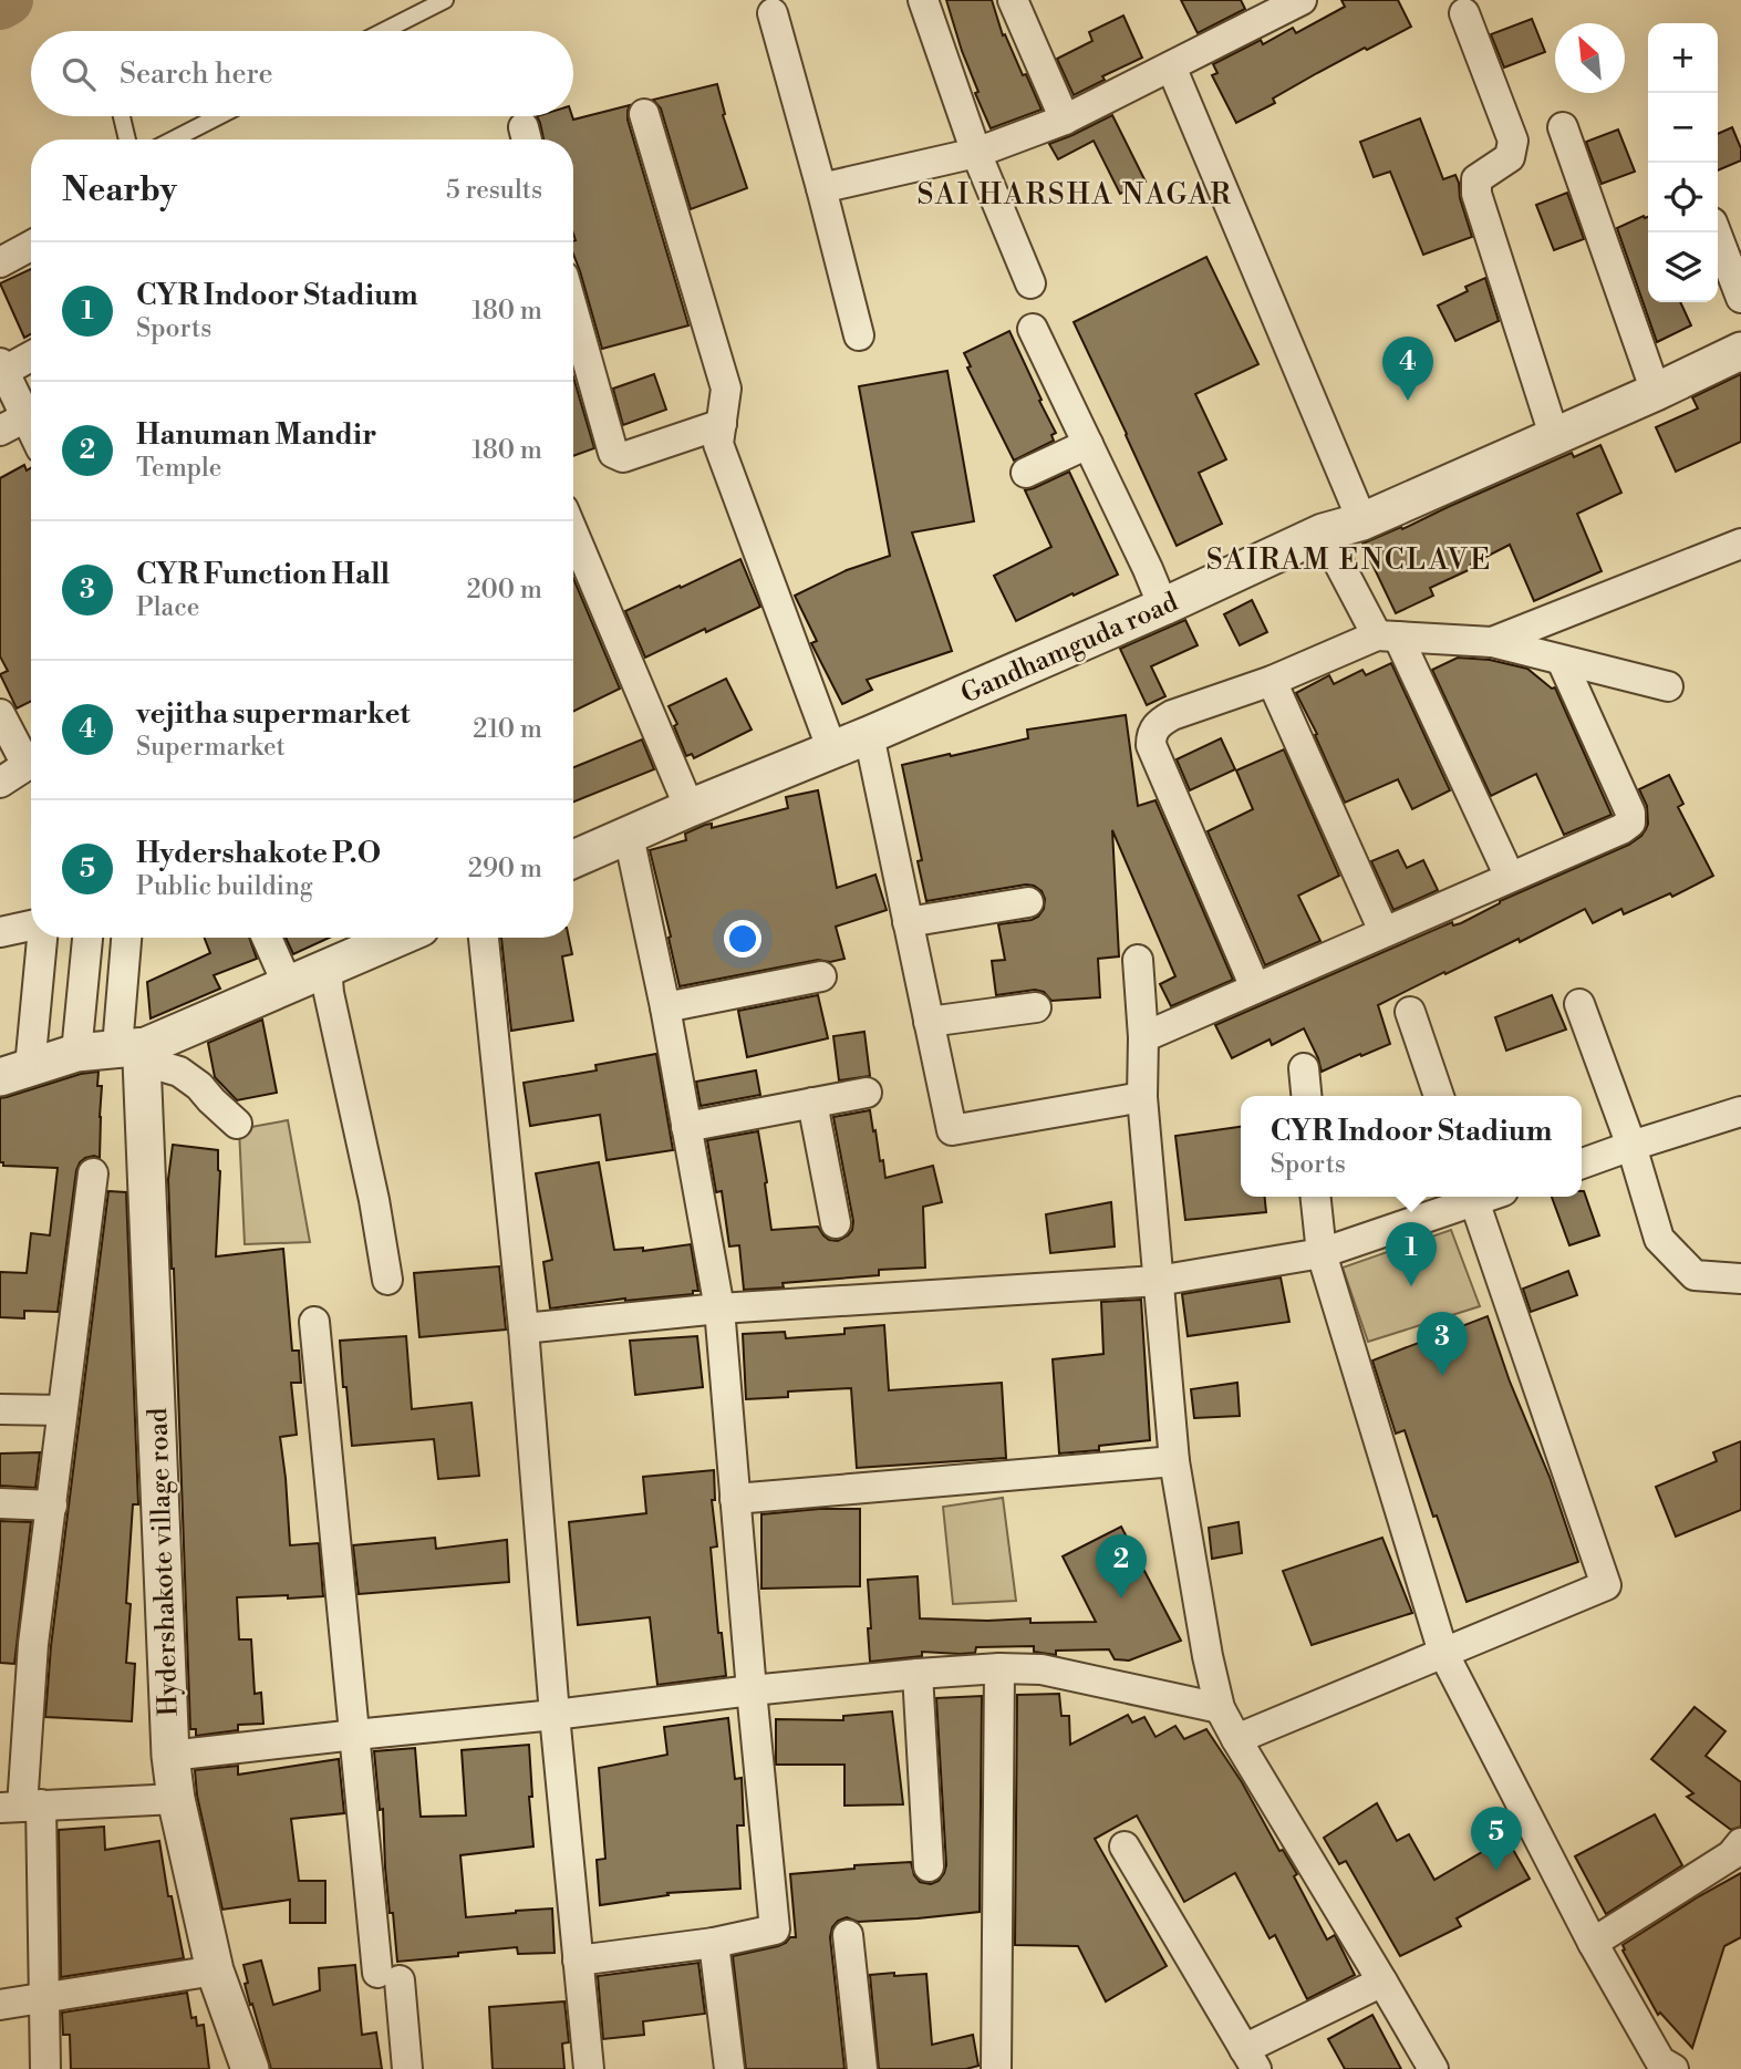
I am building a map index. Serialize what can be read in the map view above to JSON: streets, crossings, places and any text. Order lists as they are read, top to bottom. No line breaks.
{"streets":{"street":["Gandhamguda road","Hydershakote village road"]},"districts":["SAI HARSHA NAGAR","SAIRAM ENCLAVE"],"north":"top left","page":{"map_buttons":["+","−"],"search":"Search here","heading":["Nearby","5 results"],"list":[{"mark":"1","name":"CYR Indoor Stadium","note":"Sports","value":"180 m"},{"mark":"2","name":"Hanuman Mandir","note":"Temple","value":"180 m"},{"mark":"3","name":"CYR Function Hall","note":"Place","value":"200 m"},{"mark":"4","name":"vejitha supermarket","note":"Supermarket","value":"210 m"},{"mark":"5","name":"Hydershakote P.O","note":"Public building","value":"290 m"}],"pins":["4","1","3","2","5"],"popup":["CYR Indoor Stadium","Sports"]}}
